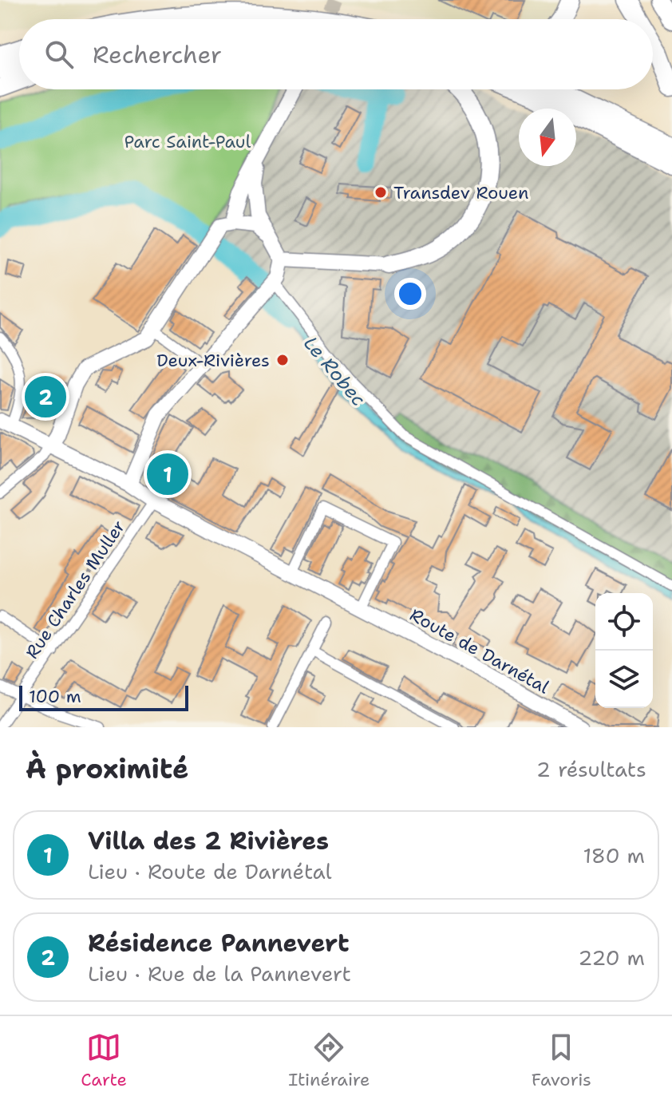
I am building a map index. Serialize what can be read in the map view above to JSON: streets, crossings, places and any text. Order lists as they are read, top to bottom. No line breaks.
{"streets":{"street":["Rue Charles Muller","Route de Darnétal"]},"crossings":[["Rue Charles Muller","Route de Darnétal"]],"water":["Le Robec"],"parks":["Parc Saint-Paul"],"places":["Transdev Rouen","Deux-Rivières"],"scale_bar":"100 m","north":"bottom","page":{"search":"Rechercher","pins":["2","1"],"scale":"100 m","heading":["À proximité","2 résultats"],"list":[{"mark":"1","name":"Villa des 2 Rivières","note":"Lieu · Route de Darnétal","value":"180 m"},{"mark":"2","name":"Résidence Pannevert","note":"Lieu · Rue de la Pannevert","value":"220 m"}],"nav":["Carte","Itinéraire","Favoris"]}}
